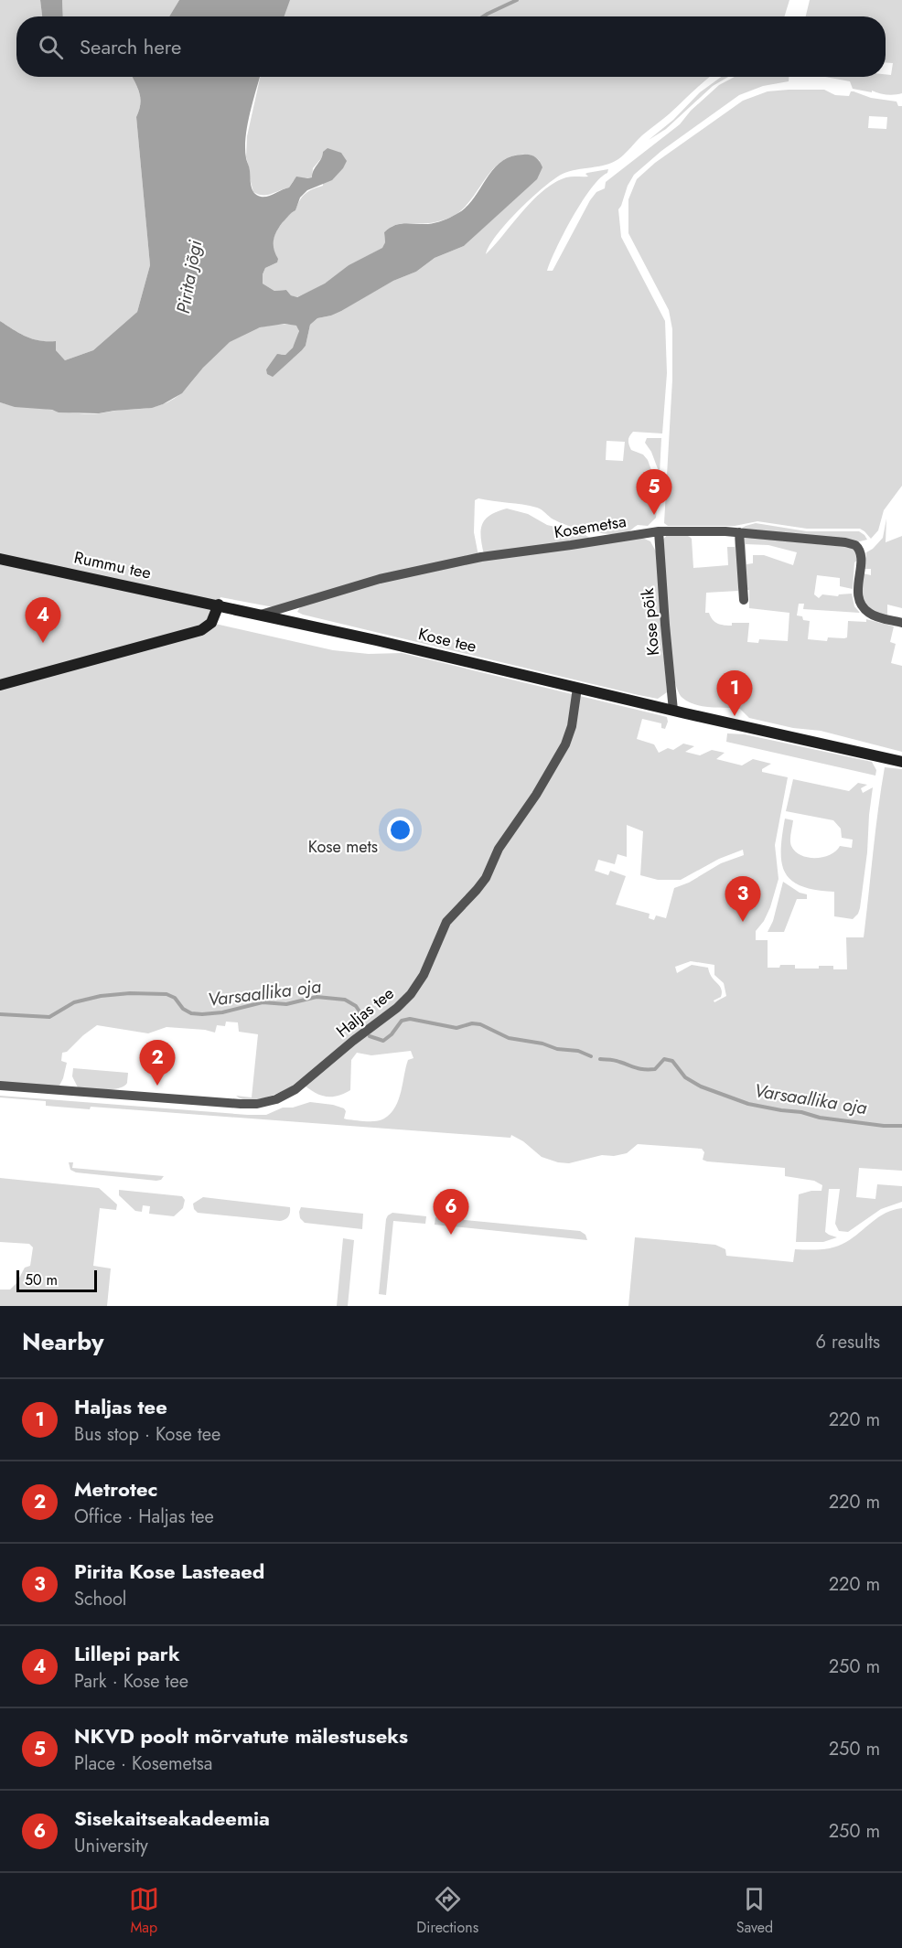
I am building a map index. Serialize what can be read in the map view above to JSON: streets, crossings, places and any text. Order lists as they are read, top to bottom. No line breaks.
{"streets":{"main road":["Rummu tee","Kose tee"],"street":["Kosemetsa","Kose põik","Haljas tee"]},"crossings":[["Kosemetsa","Kose põik"],["Kosemetsa","Kose tee"],["Rummu tee","Kose tee"],["Kose põik","Kose tee"],["Kose tee","Haljas tee"]],"water":["Pirita jõgi","Varsaallika oja"],"parks":["Kose mets"],"scale_bar":"50 m","page":{"search":"Search here","pins":["5","4","1","3","2","6"],"scale":"50 m","heading":["Nearby","6 results"],"list":[{"mark":"1","name":"Haljas tee","note":"Bus stop · Kose tee","value":"220 m"},{"mark":"2","name":"Metrotec","note":"Office · Haljas tee","value":"220 m"},{"mark":"3","name":"Pirita Kose Lasteaed","note":"School","value":"220 m"},{"mark":"4","name":"Lillepi park","note":"Park · Kose tee","value":"250 m"},{"mark":"5","name":"NKVD poolt mõrvatute mälestuseks","note":"Place · Kosemetsa","value":"250 m"},{"mark":"6","name":"Sisekaitseakadeemia","note":"University","value":"250 m"}],"nav":["Map","Directions","Saved"]}}
